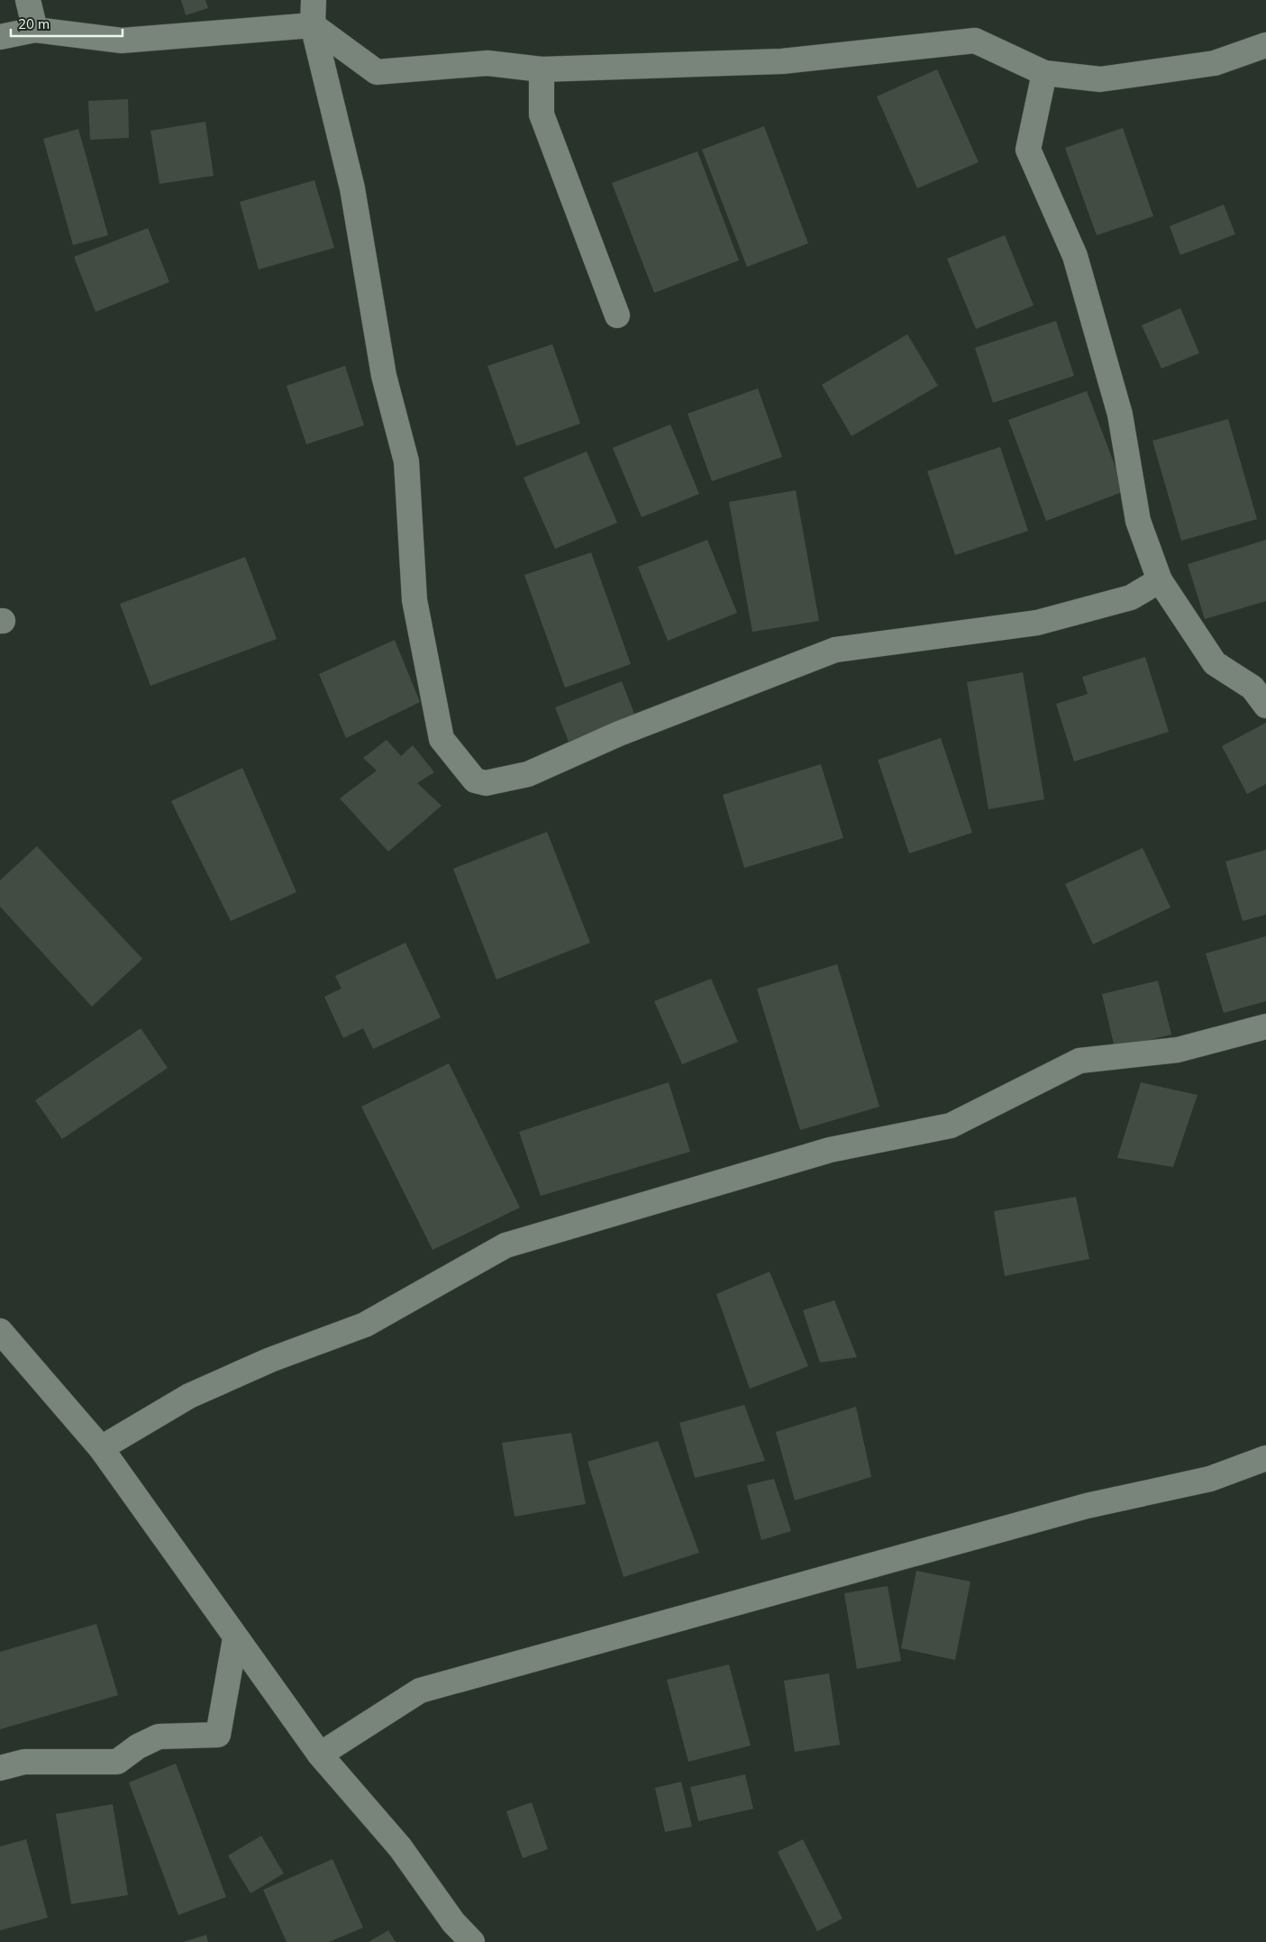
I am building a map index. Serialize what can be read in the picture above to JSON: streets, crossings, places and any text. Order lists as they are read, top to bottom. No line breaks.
{"scale_bar":"20 m"}
